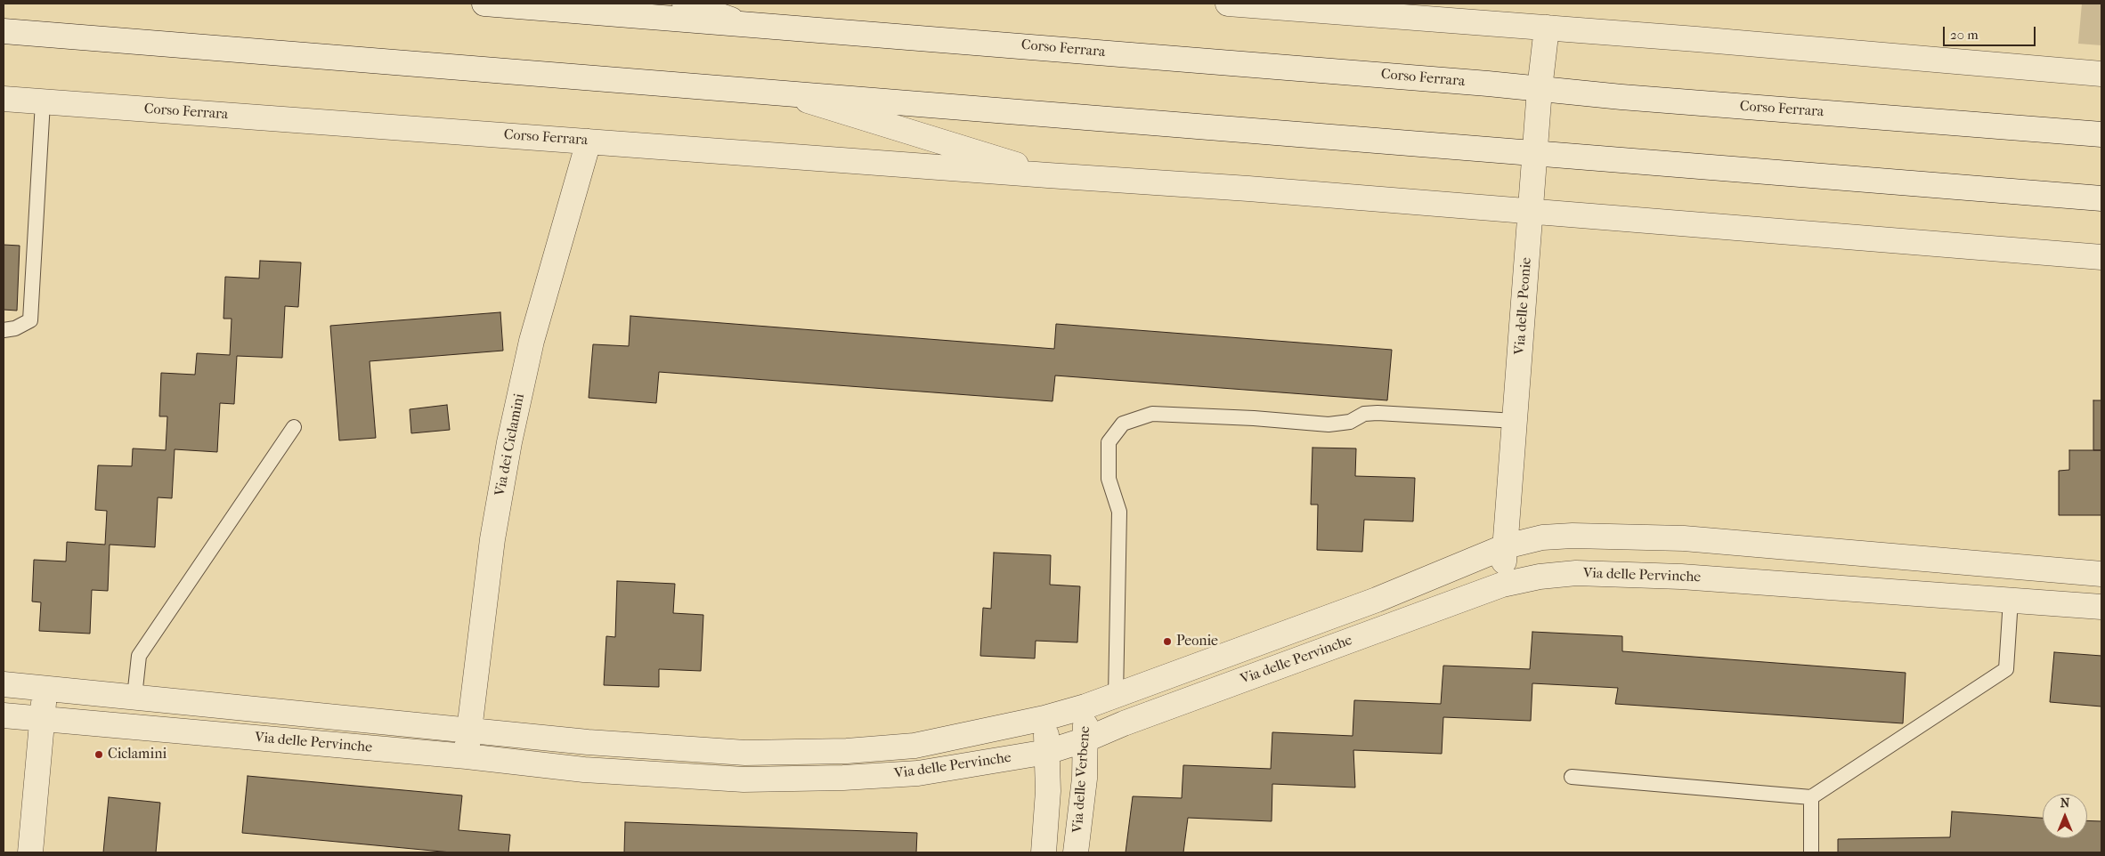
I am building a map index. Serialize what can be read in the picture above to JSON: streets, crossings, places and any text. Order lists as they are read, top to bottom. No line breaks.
{"streets":{"street":["Corso Ferrara","Via delle Peonie","Via dei Ciclamini","Via delle Pervinche","Via delle Verbene"]},"crossings":[["Corso Ferrara","Via delle Peonie"],["Corso Ferrara","Via dei Ciclamini"],["Via delle Peonie","Via delle Pervinche"],["Via dei Ciclamini","Via delle Pervinche"],["Via delle Pervinche","Via delle Verbene"]],"places":["Peonie","Ciclamini"],"scale_bar":"20 m","north":"top"}
